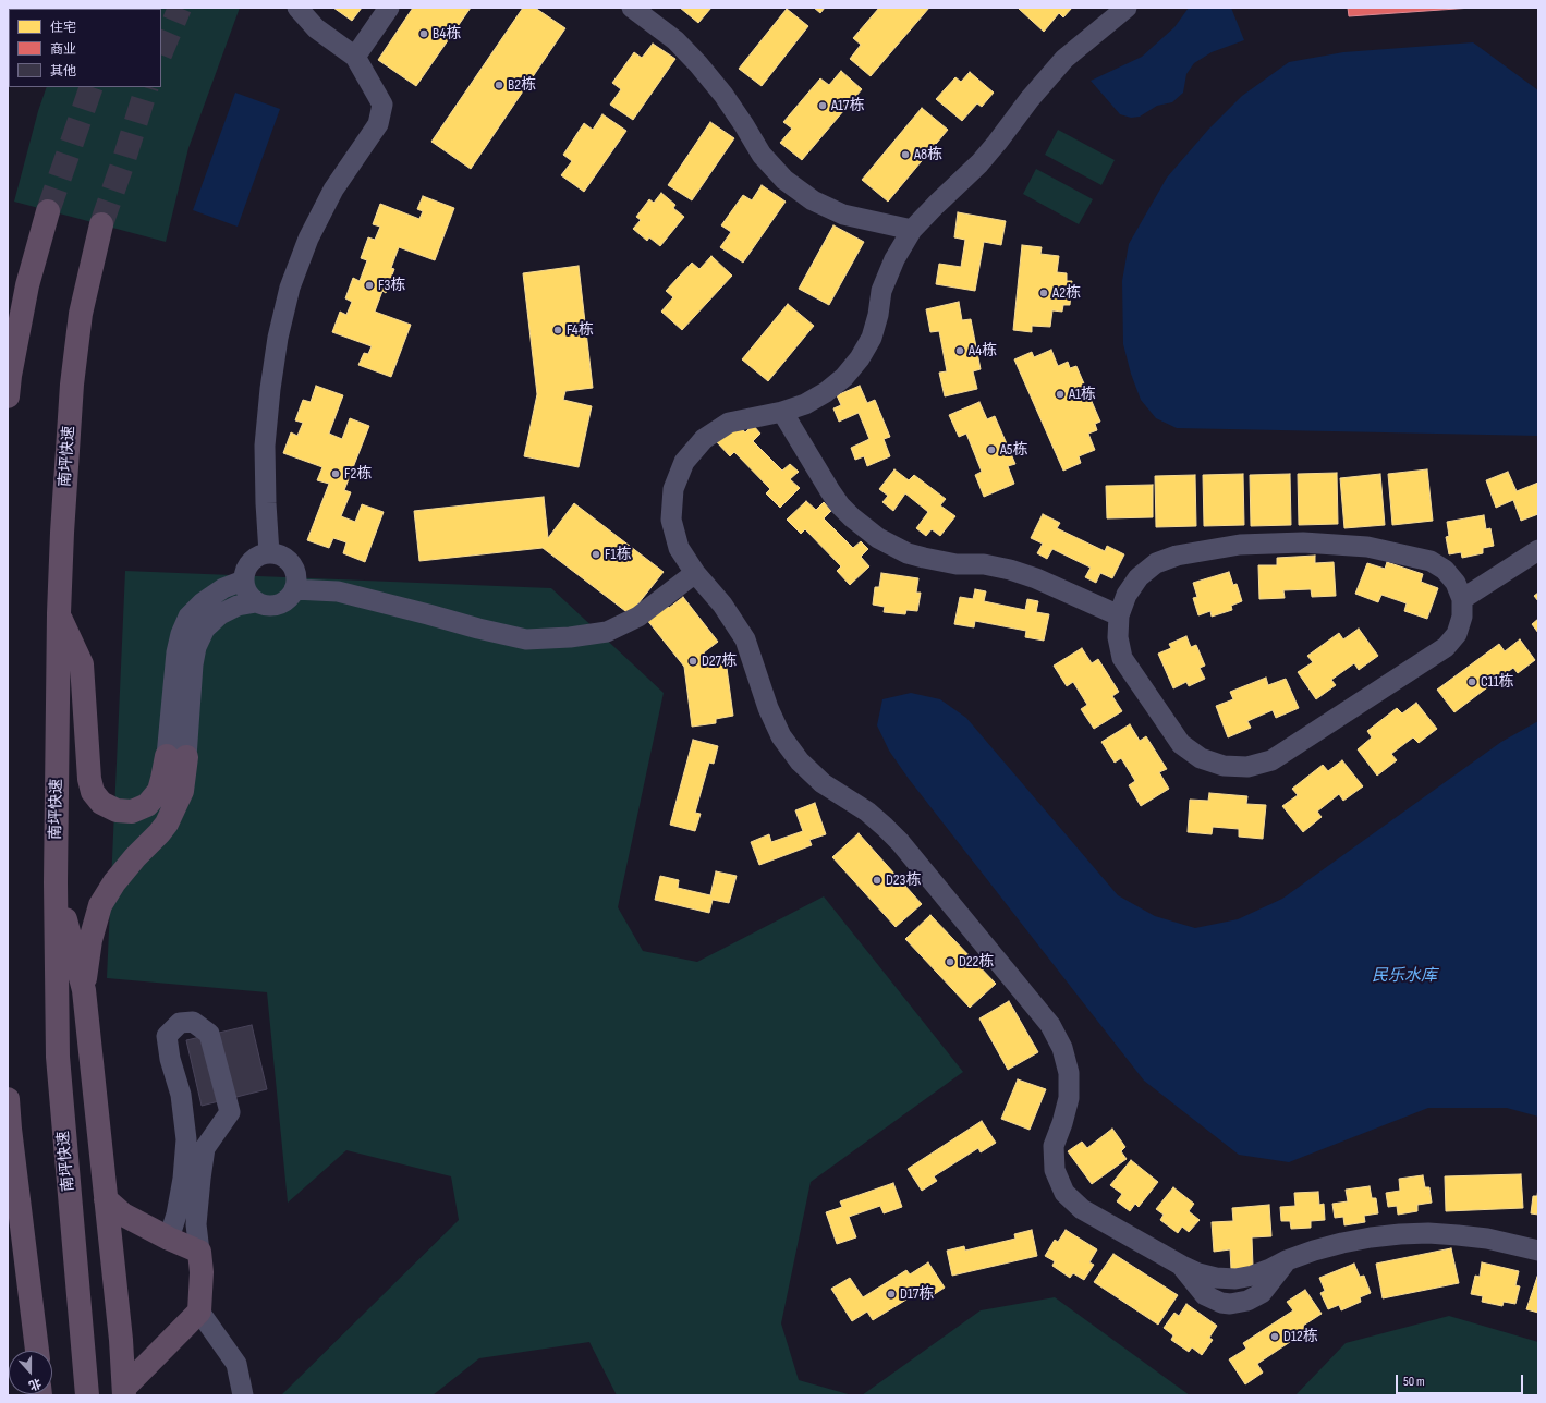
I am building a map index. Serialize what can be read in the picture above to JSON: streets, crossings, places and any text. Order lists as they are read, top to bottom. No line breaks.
{"streets":{"highway":["南坪快速"]},"water":["民乐水库"],"places":["B4栋","B2栋","A17栋","A8栋","F3栋","A2栋","F4栋","A4栋","A1栋","A5栋","F2栋","F1栋","D27栋","C11栋","D23栋","D22栋","D17栋","D12栋"],"legend":["住宅","商业","其他"],"scale_bar":"50 m","north":"bottom"}
